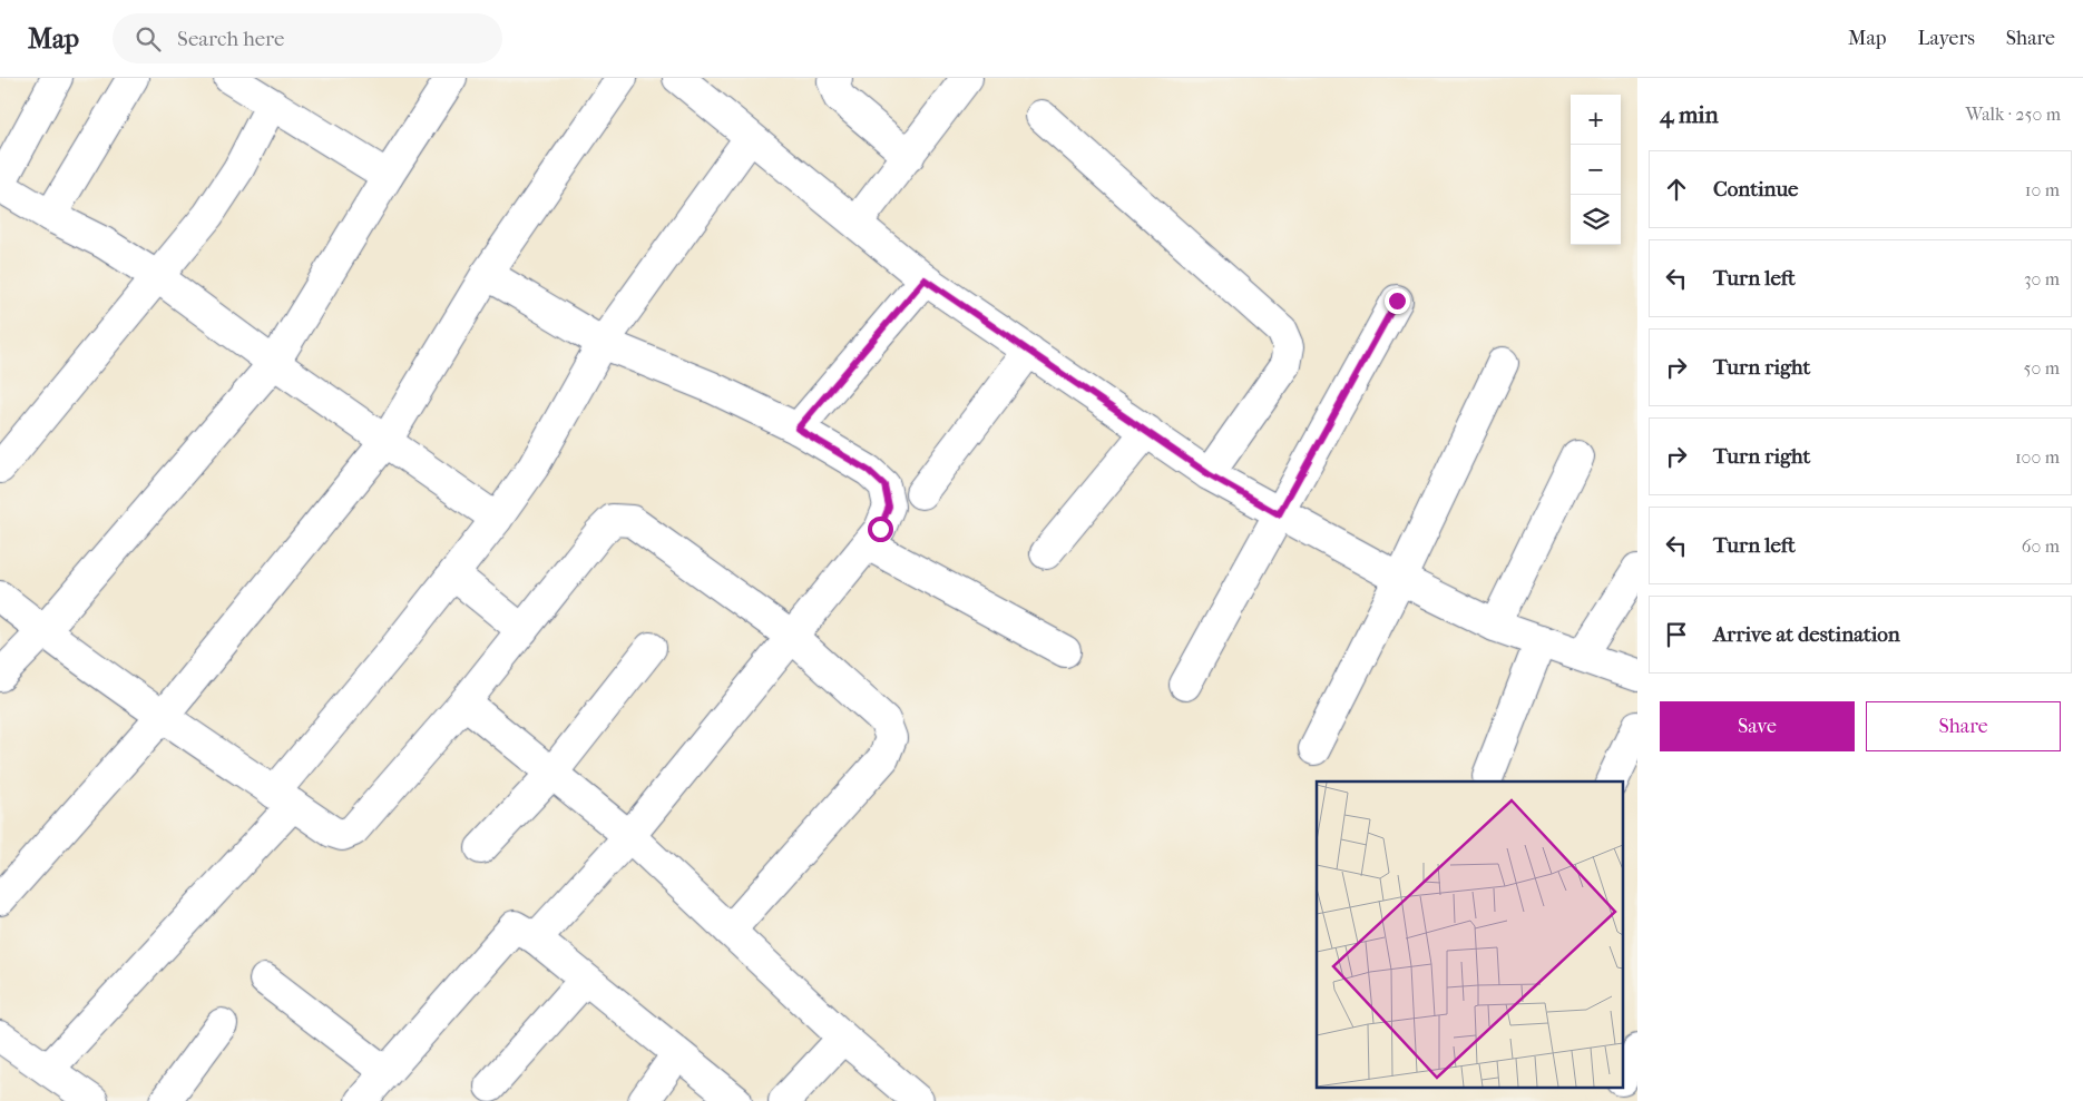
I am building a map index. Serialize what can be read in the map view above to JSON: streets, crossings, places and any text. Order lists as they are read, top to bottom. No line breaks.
{"page":{"header":"Map","search":"Search here","nav":["Map","Layers","Share"],"heading":["4 min","Walk · 250 m"],"map_buttons":["+","−"],"list":[["Continue","10 m"],["Turn left","30 m"],["Turn right","50 m"],["Turn right","100 m"],["Turn left","60 m"],"Arrive at destination"],"buttons":["Save","Share"]}}
